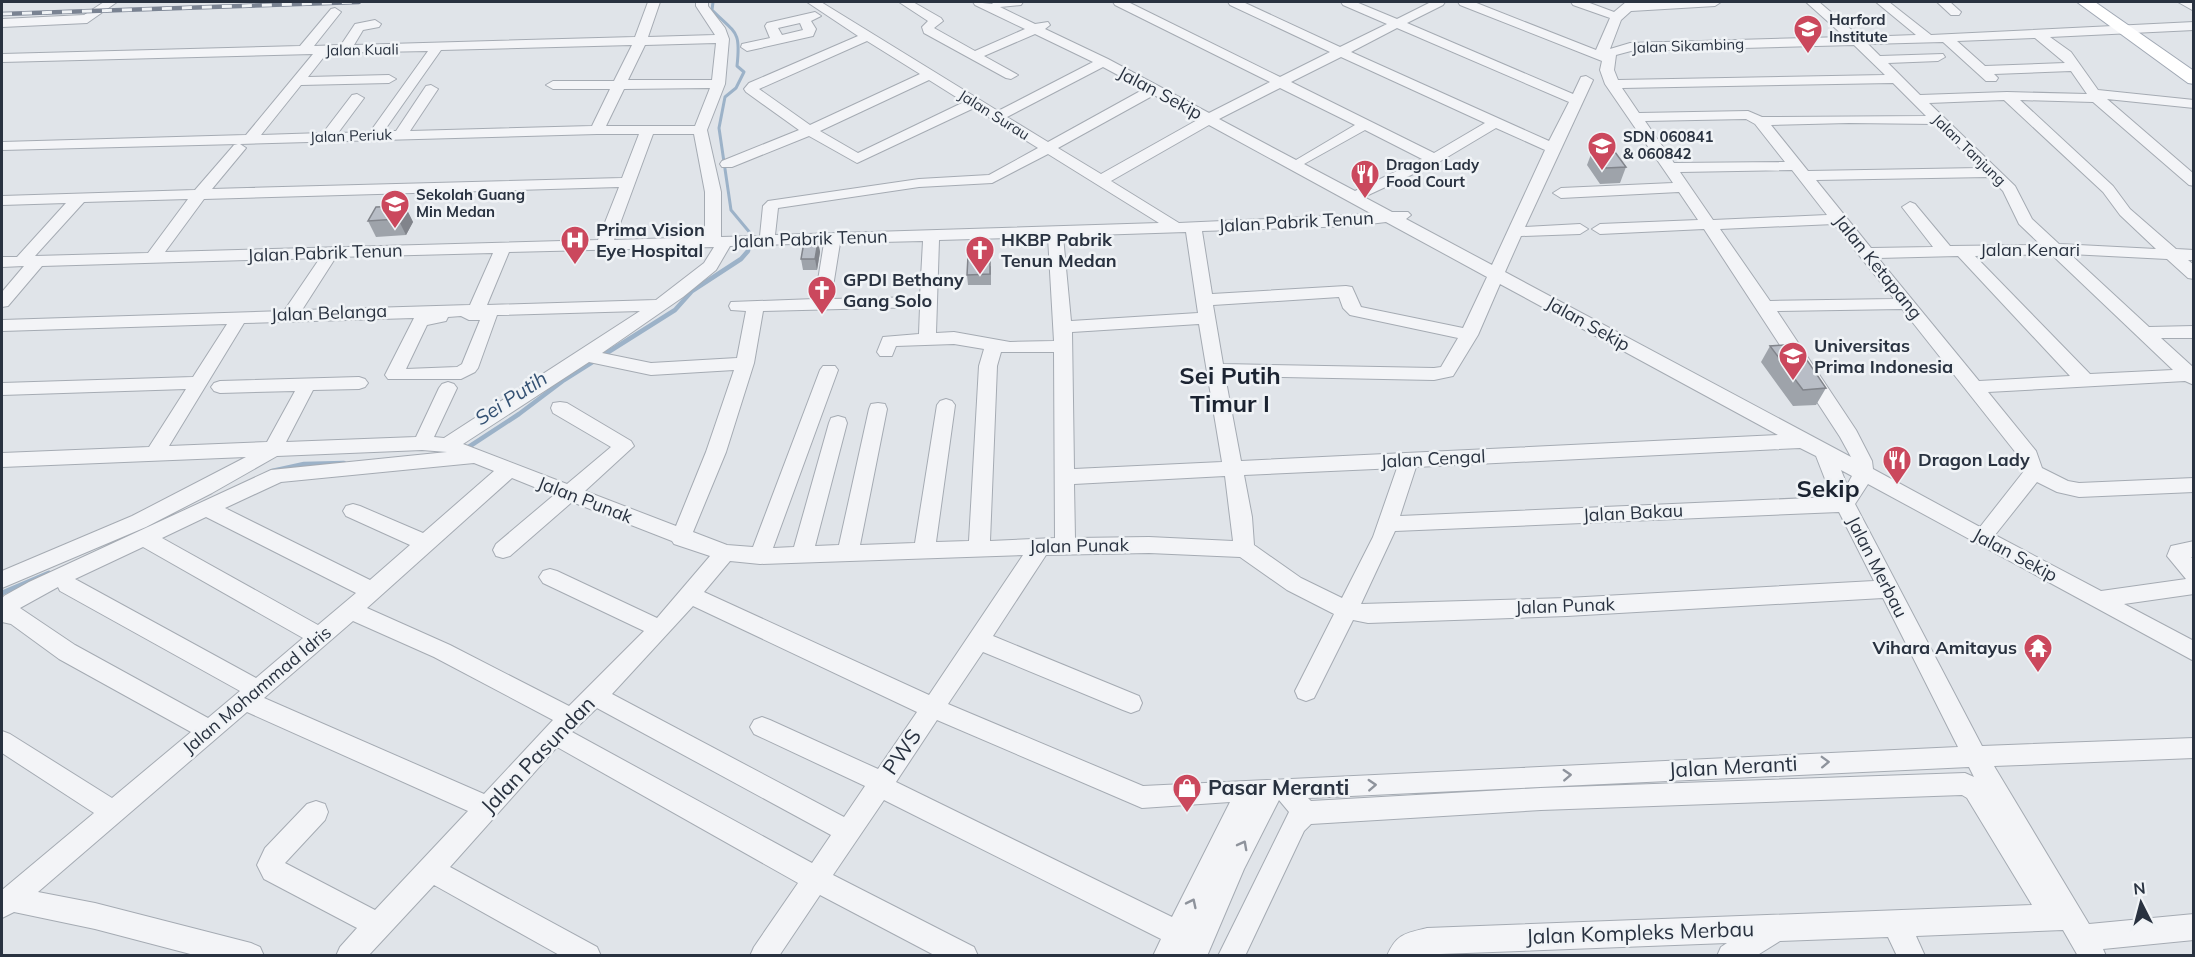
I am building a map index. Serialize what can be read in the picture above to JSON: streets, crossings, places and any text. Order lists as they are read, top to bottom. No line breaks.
{"streets":{"street":["Jalan Sikambing","Jalan Kuali","Jalan Sekip","Jalan Surau","Jalan Periuk","Jalan Tanjung","Jalan Pabrik Tenun","Jalan Kenari","Jalan Ketapang","Jalan Belanga","Jalan Cengal","Jalan Punak","Jalan Bakau","Jalan Merbau","Jalan Mohammad Idris","PWS","Jalan Pasundan","Jalan Meranti","Jalan Kompleks Merbau"]},"crossings":[["Jalan Sikambing","Jalan Sekip"],["Jalan Sikambing","Jalan Tanjung"],["Jalan Sekip","Jalan Pabrik Tenun"],["Jalan Sekip","Jalan Cengal"],["Jalan Sekip","Jalan Merbau"],["Jalan Surau","Jalan Pabrik Tenun"],["Jalan Tanjung","Jalan Kenari"],["Jalan Kenari","Jalan Ketapang"],["Jalan Punak","Jalan Merbau"],["Jalan Punak","Jalan Mohammad Idris"],["Jalan Punak","PWS"],["Jalan Punak","Jalan Pasundan"],["Jalan Bakau","Jalan Merbau"],["Jalan Merbau","Jalan Meranti"],["Jalan Merbau","Jalan Kompleks Merbau"],["PWS","Jalan Meranti"],["Jalan Pasundan","Jalan Meranti"]],"districts":["Sei Putih Timur I","Sekip"],"water":["Sei Putih"],"places":{"school or university":["Harford Institute","SDN 060841 & 060842","Sekolah Guang Min Medan","Universitas Prima Indonesia"],"restaurant":["Dragon Lady Food Court","Dragon Lady"],"hospital":["Prima Vision Eye Hospital"],"church":["HKBP Pabrik Tenun Medan","GPDI Bethany Gang Solo"],"temple":["Vihara Amitayus"],"shop":["Pasar Meranti"]},"north":"top"}
